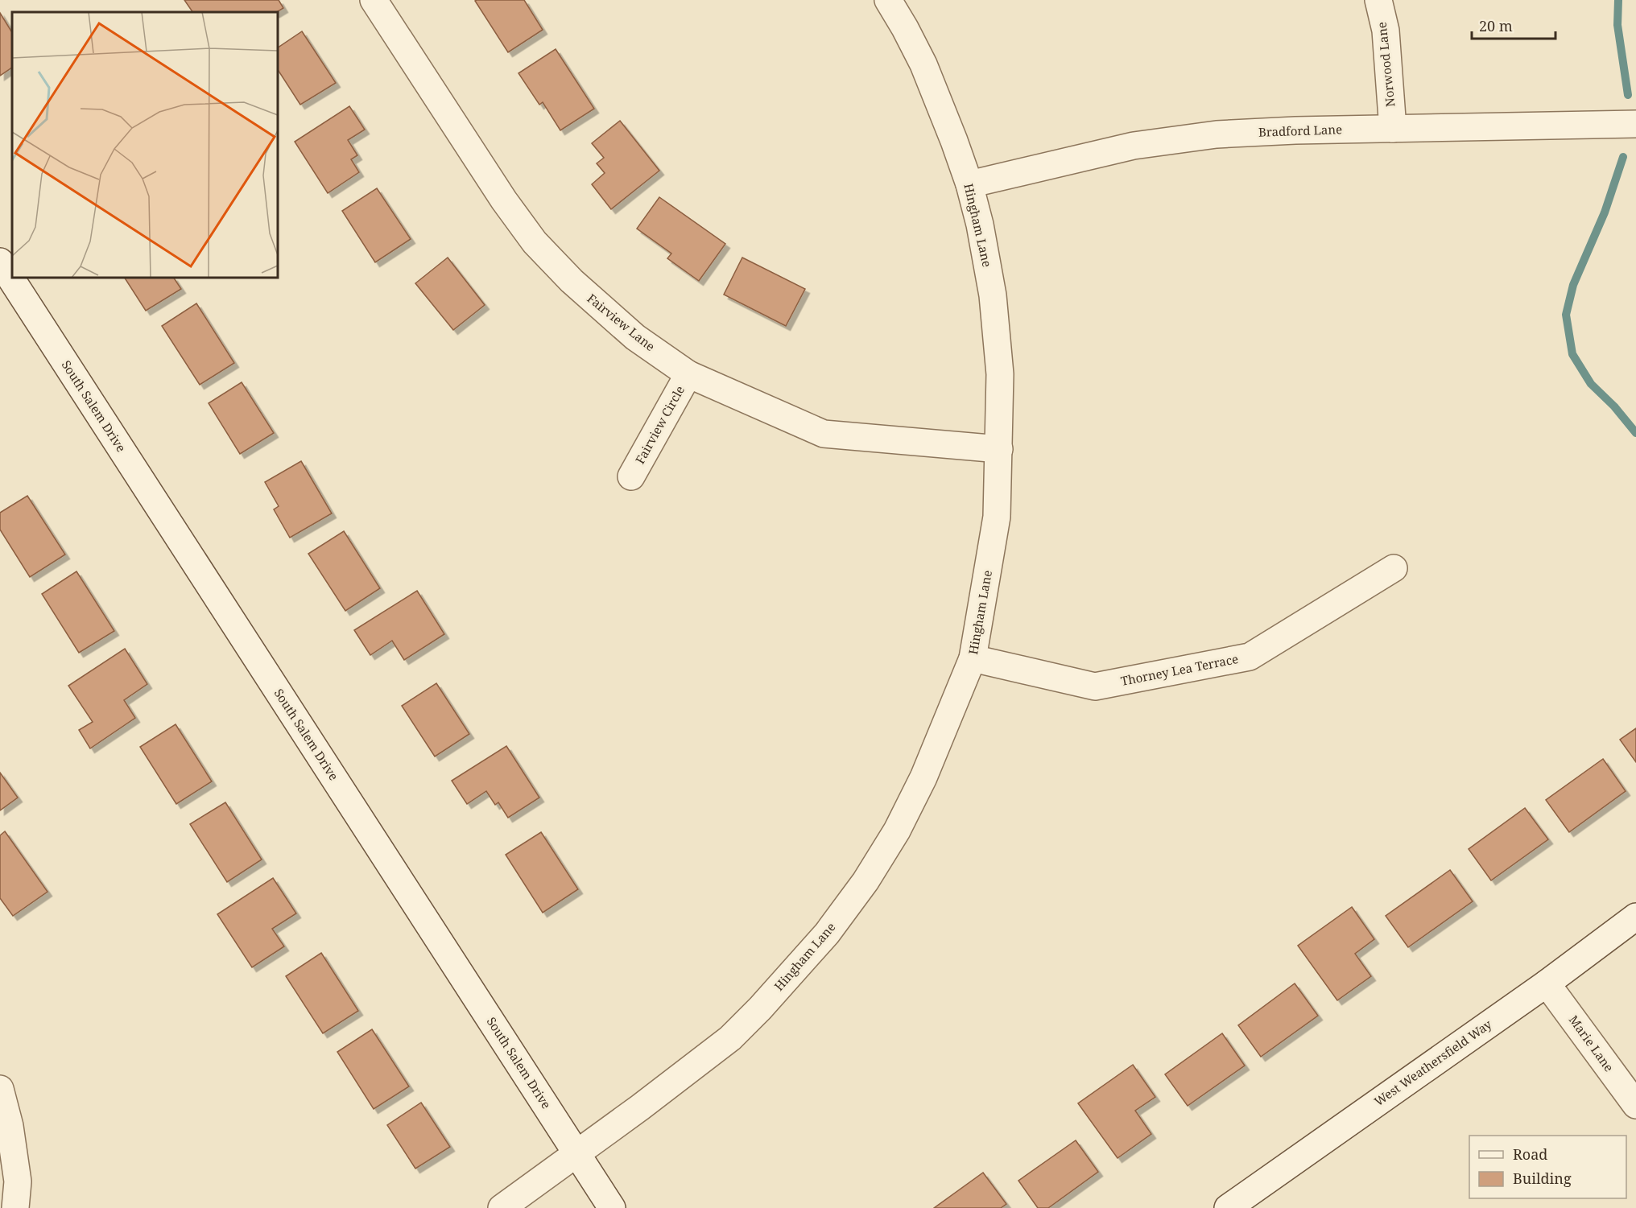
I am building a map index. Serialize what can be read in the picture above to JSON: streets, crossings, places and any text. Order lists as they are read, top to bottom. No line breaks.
{"streets":{"street":["Norwood Lane","Bradford Lane","Hingham Lane","Fairview Lane","South Salem Drive","Fairview Circle","Thorney Lea Terrace","Marie Lane","West Weathersfield Way"]},"crossings":[["Norwood Lane","Bradford Lane"],["Bradford Lane","Hingham Lane"],["Hingham Lane","Fairview Lane"],["Hingham Lane","South Salem Drive"],["Hingham Lane","Thorney Lea Terrace"],["Fairview Lane","Fairview Circle"],["Marie Lane","West Weathersfield Way"]],"legend":["Road","Building"],"scale_bar":"20 m"}
